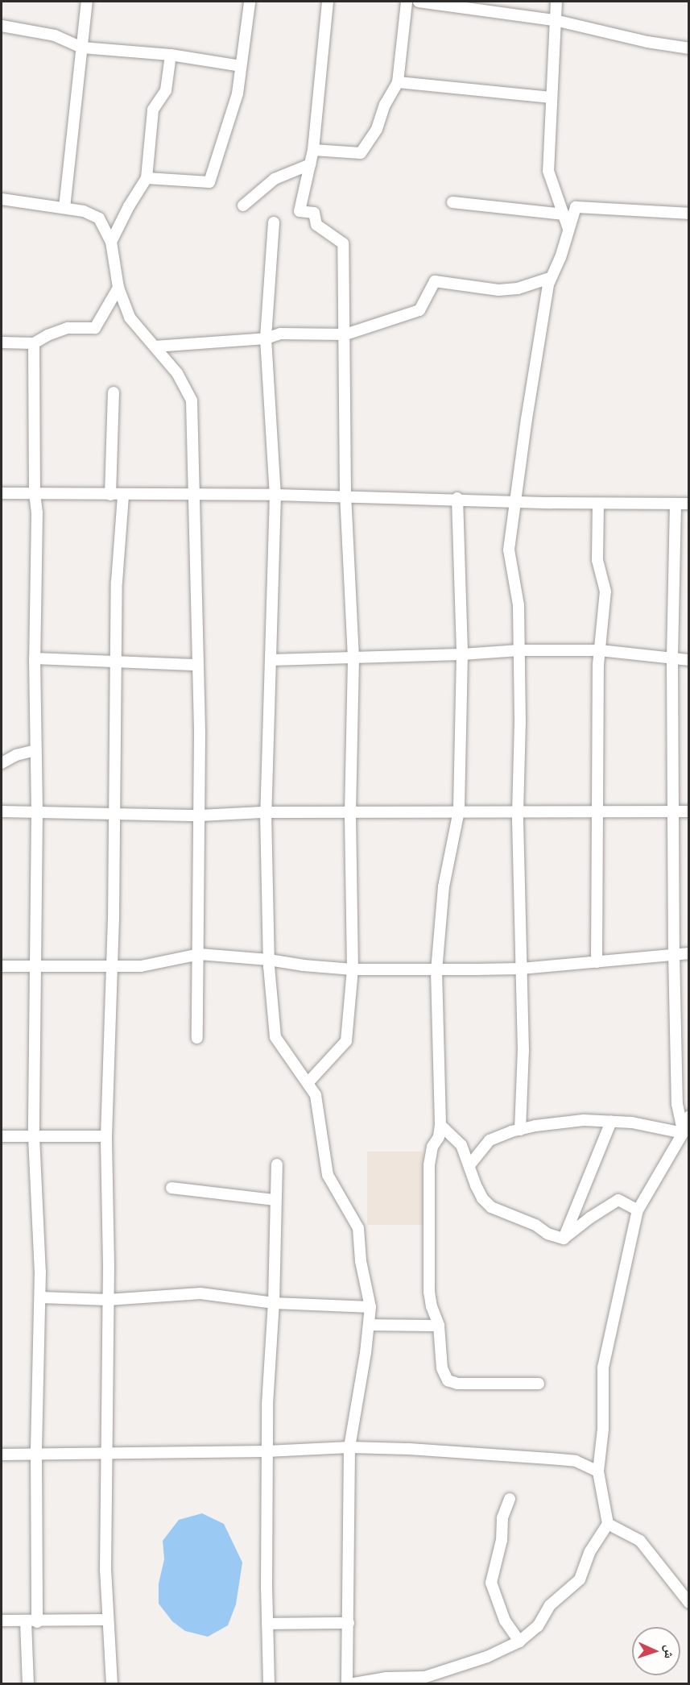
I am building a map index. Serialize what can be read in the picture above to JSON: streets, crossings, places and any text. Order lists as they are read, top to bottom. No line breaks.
{"north":"right"}
